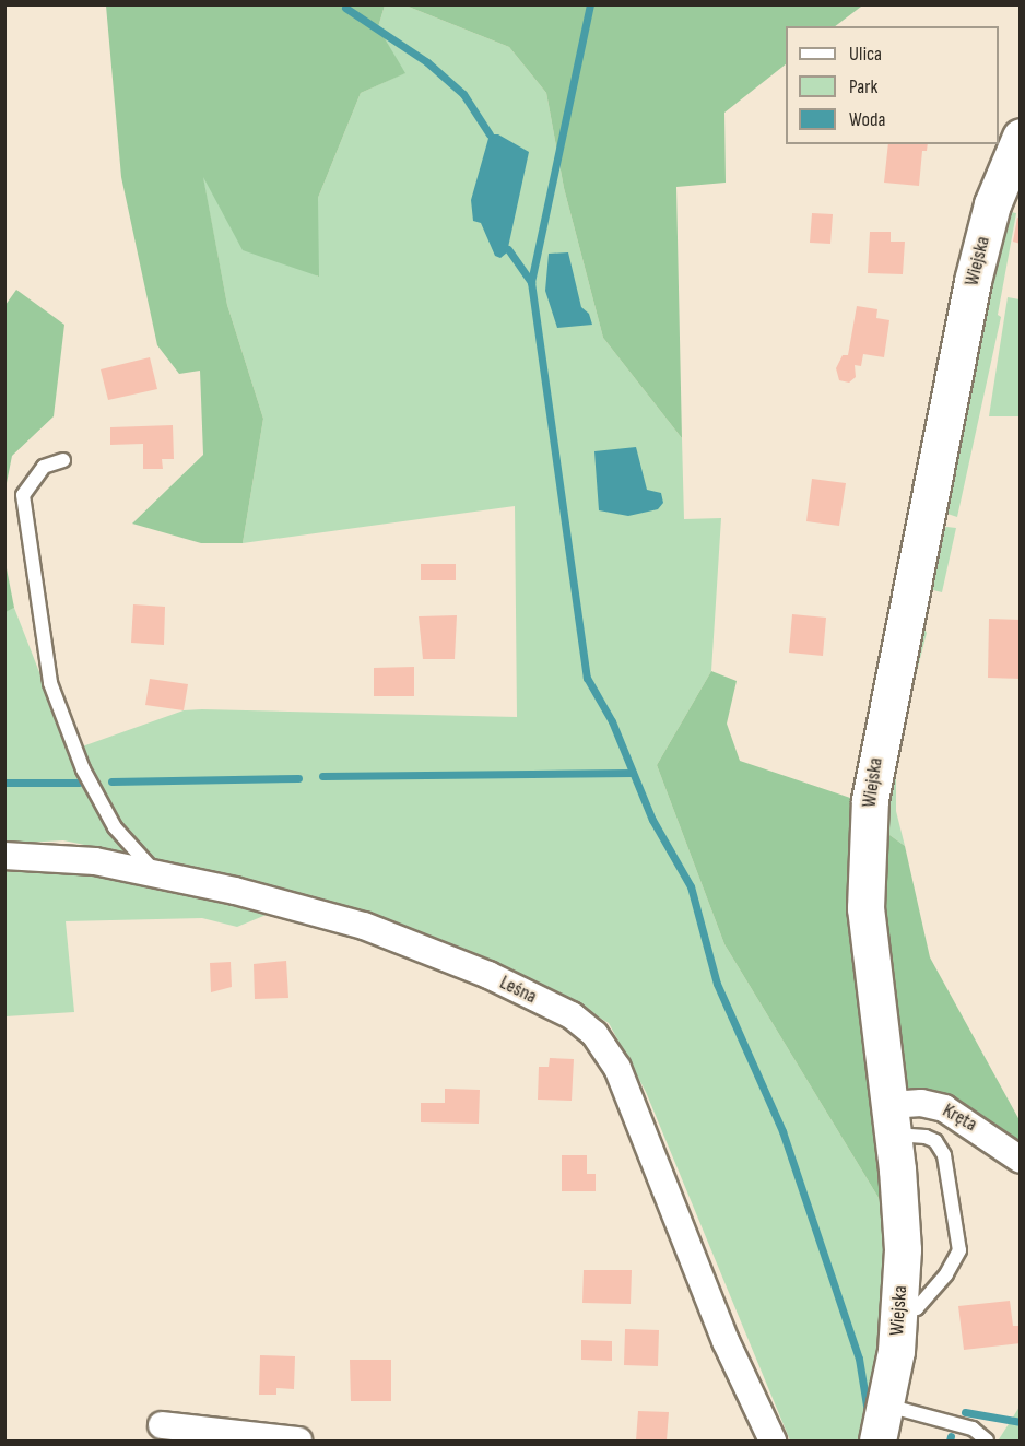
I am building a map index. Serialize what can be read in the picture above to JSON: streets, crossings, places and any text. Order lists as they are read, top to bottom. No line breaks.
{"streets":{"street":["Wiejska","Leśna","Kręta"]},"crossings":[["Wiejska","Kręta"]],"legend":["Ulica","Park","Woda"]}
